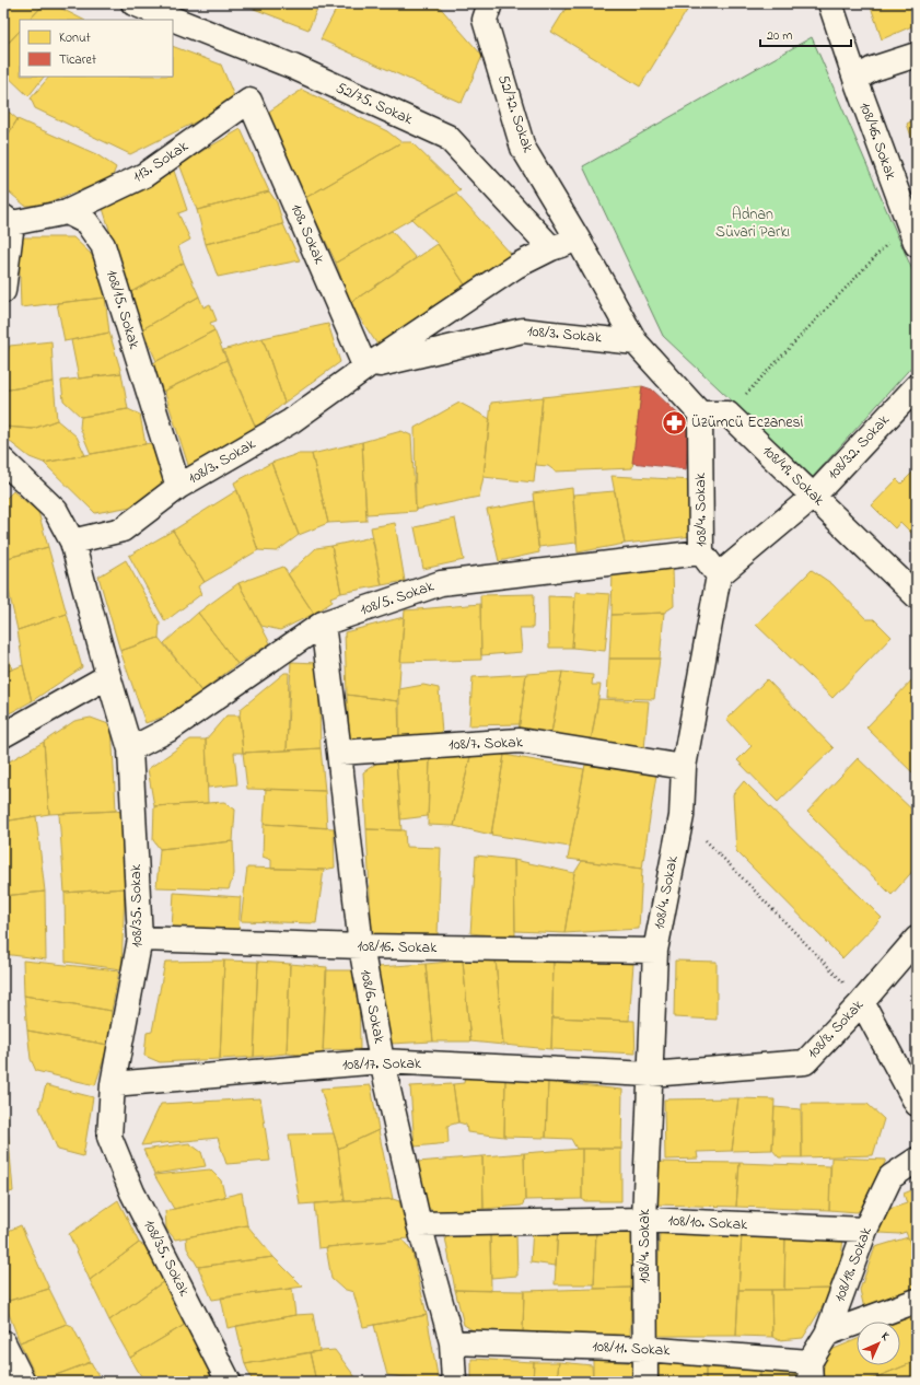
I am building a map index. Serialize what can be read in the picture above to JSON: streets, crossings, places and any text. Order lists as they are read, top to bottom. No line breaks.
{"streets":{"street":["52/75. Sokak","52/72. Sokak","108/46. Sokak","113. Sokak","108. Sokak","108/15. Sokak","108/3. Sokak","108/32. Sokak","108/49. Sokak","108/4. Sokak","108/5. Sokak","108/7. Sokak","108/35. Sokak","108/16. Sokak","108/6. Sokak","108/8. Sokak","108/17. Sokak","108/10. Sokak","108/18. Sokak","108/11. Sokak"]},"crossings":[["52/75. Sokak","108/3. Sokak"],["113. Sokak","108. Sokak"],["113. Sokak","108/15. Sokak"],["108. Sokak","108/3. Sokak"],["108/15. Sokak","108/3. Sokak"],["108/3. Sokak","108/35. Sokak"],["108/32. Sokak","108/49. Sokak"],["108/32. Sokak","108/4. Sokak"],["108/4. Sokak","108/5. Sokak"],["108/4. Sokak","108/7. Sokak"],["108/4. Sokak","108/16. Sokak"],["108/4. Sokak","108/8. Sokak"],["108/4. Sokak","108/17. Sokak"],["108/4. Sokak","108/10. Sokak"],["108/4. Sokak","108/11. Sokak"],["108/5. Sokak","108/35. Sokak"],["108/5. Sokak","108/6. Sokak"],["108/7. Sokak","108/6. Sokak"],["108/35. Sokak","108/16. Sokak"],["108/35. Sokak","108/17. Sokak"],["108/16. Sokak","108/6. Sokak"],["108/6. Sokak","108/17. Sokak"],["108/6. Sokak","108/10. Sokak"],["108/6. Sokak","108/11. Sokak"],["108/8. Sokak","108/17. Sokak"],["108/10. Sokak","108/18. Sokak"],["108/18. Sokak","108/11. Sokak"]],"parks":["Adnan Süvari Parkı"],"places":{"pharmacy":["Üzümcü Eczanesi"]},"legend":["Konut","Ticaret"],"scale_bar":"20 m","north":"top right"}
